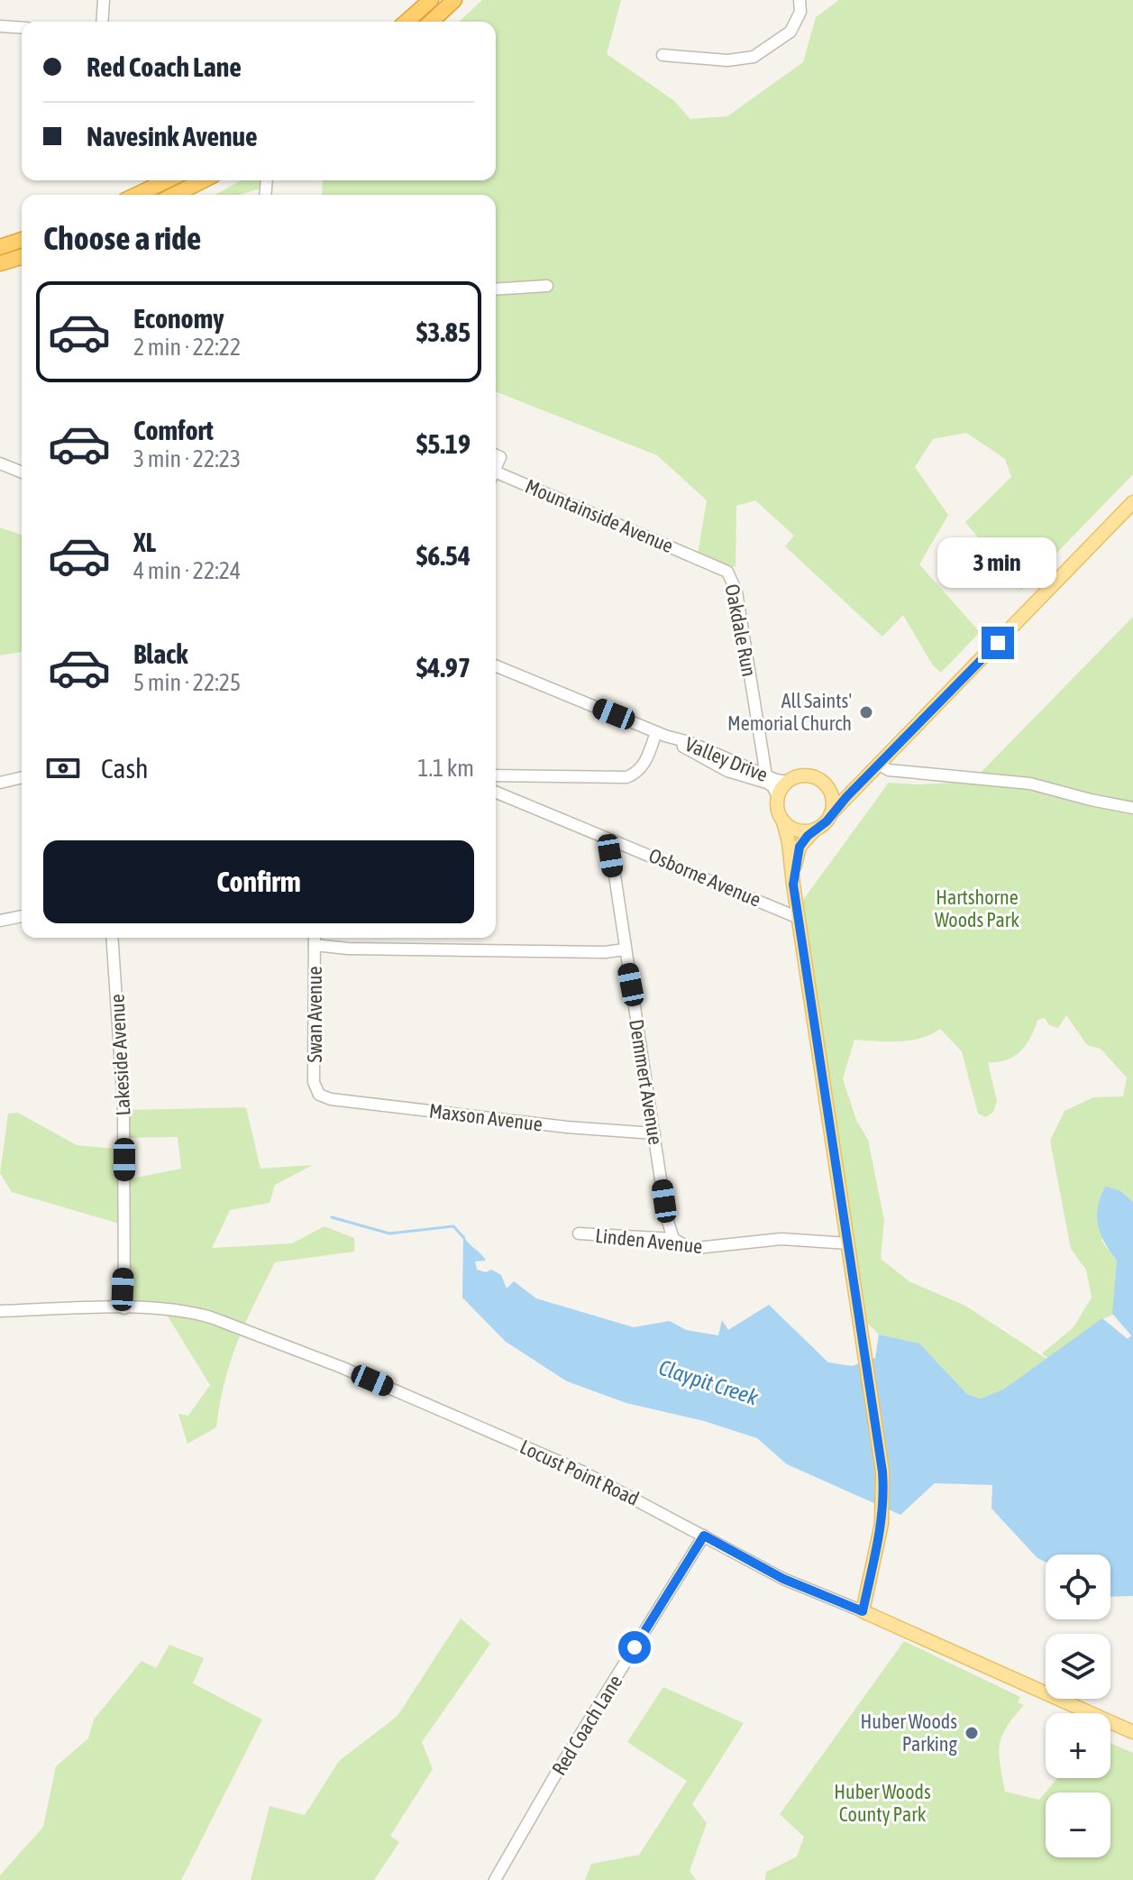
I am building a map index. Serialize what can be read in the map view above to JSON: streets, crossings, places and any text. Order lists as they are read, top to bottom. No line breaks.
{"streets":{"main road":["Locust Point Road"],"street":["Mountainside Avenue","Oakdale Run","Valley Drive","Osborne Avenue","Swan Avenue","Lakeside Avenue","Demmert Avenue","Maxson Avenue","Linden Avenue","Red Coach Lane"]},"crossings":[["Mountainside Avenue","Oakdale Run"],["Oakdale Run","Valley Drive"],["Osborne Avenue","Demmert Avenue"],["Swan Avenue","Maxson Avenue"],["Lakeside Avenue","Locust Point Road"],["Demmert Avenue","Maxson Avenue"],["Demmert Avenue","Linden Avenue"],["Locust Point Road","Red Coach Lane"]],"water":["Claypit Creek"],"parks":["Hartshorne Woods Park","Huber Woods County Park"],"places":["All Saints' Memorial Church","Huber Woods Parking"],"page":{"banner":["Red Coach Lane","Navesink Avenue"],"heading":"Choose a ride","list":[{"name":"Economy","note":"2 min · 22:22","value":"$3.85"},{"name":"Comfort","note":"3 min · 22:23","value":"$5.19"},{"name":"XL","note":"4 min · 22:24","value":"$6.54"},{"name":"Black","note":"5 min · 22:25","value":"$4.97"}],"bubble":"3 min","pay":["Cash","1.1 km"],"buttons":"Confirm","map_buttons":["+","−"]}}
